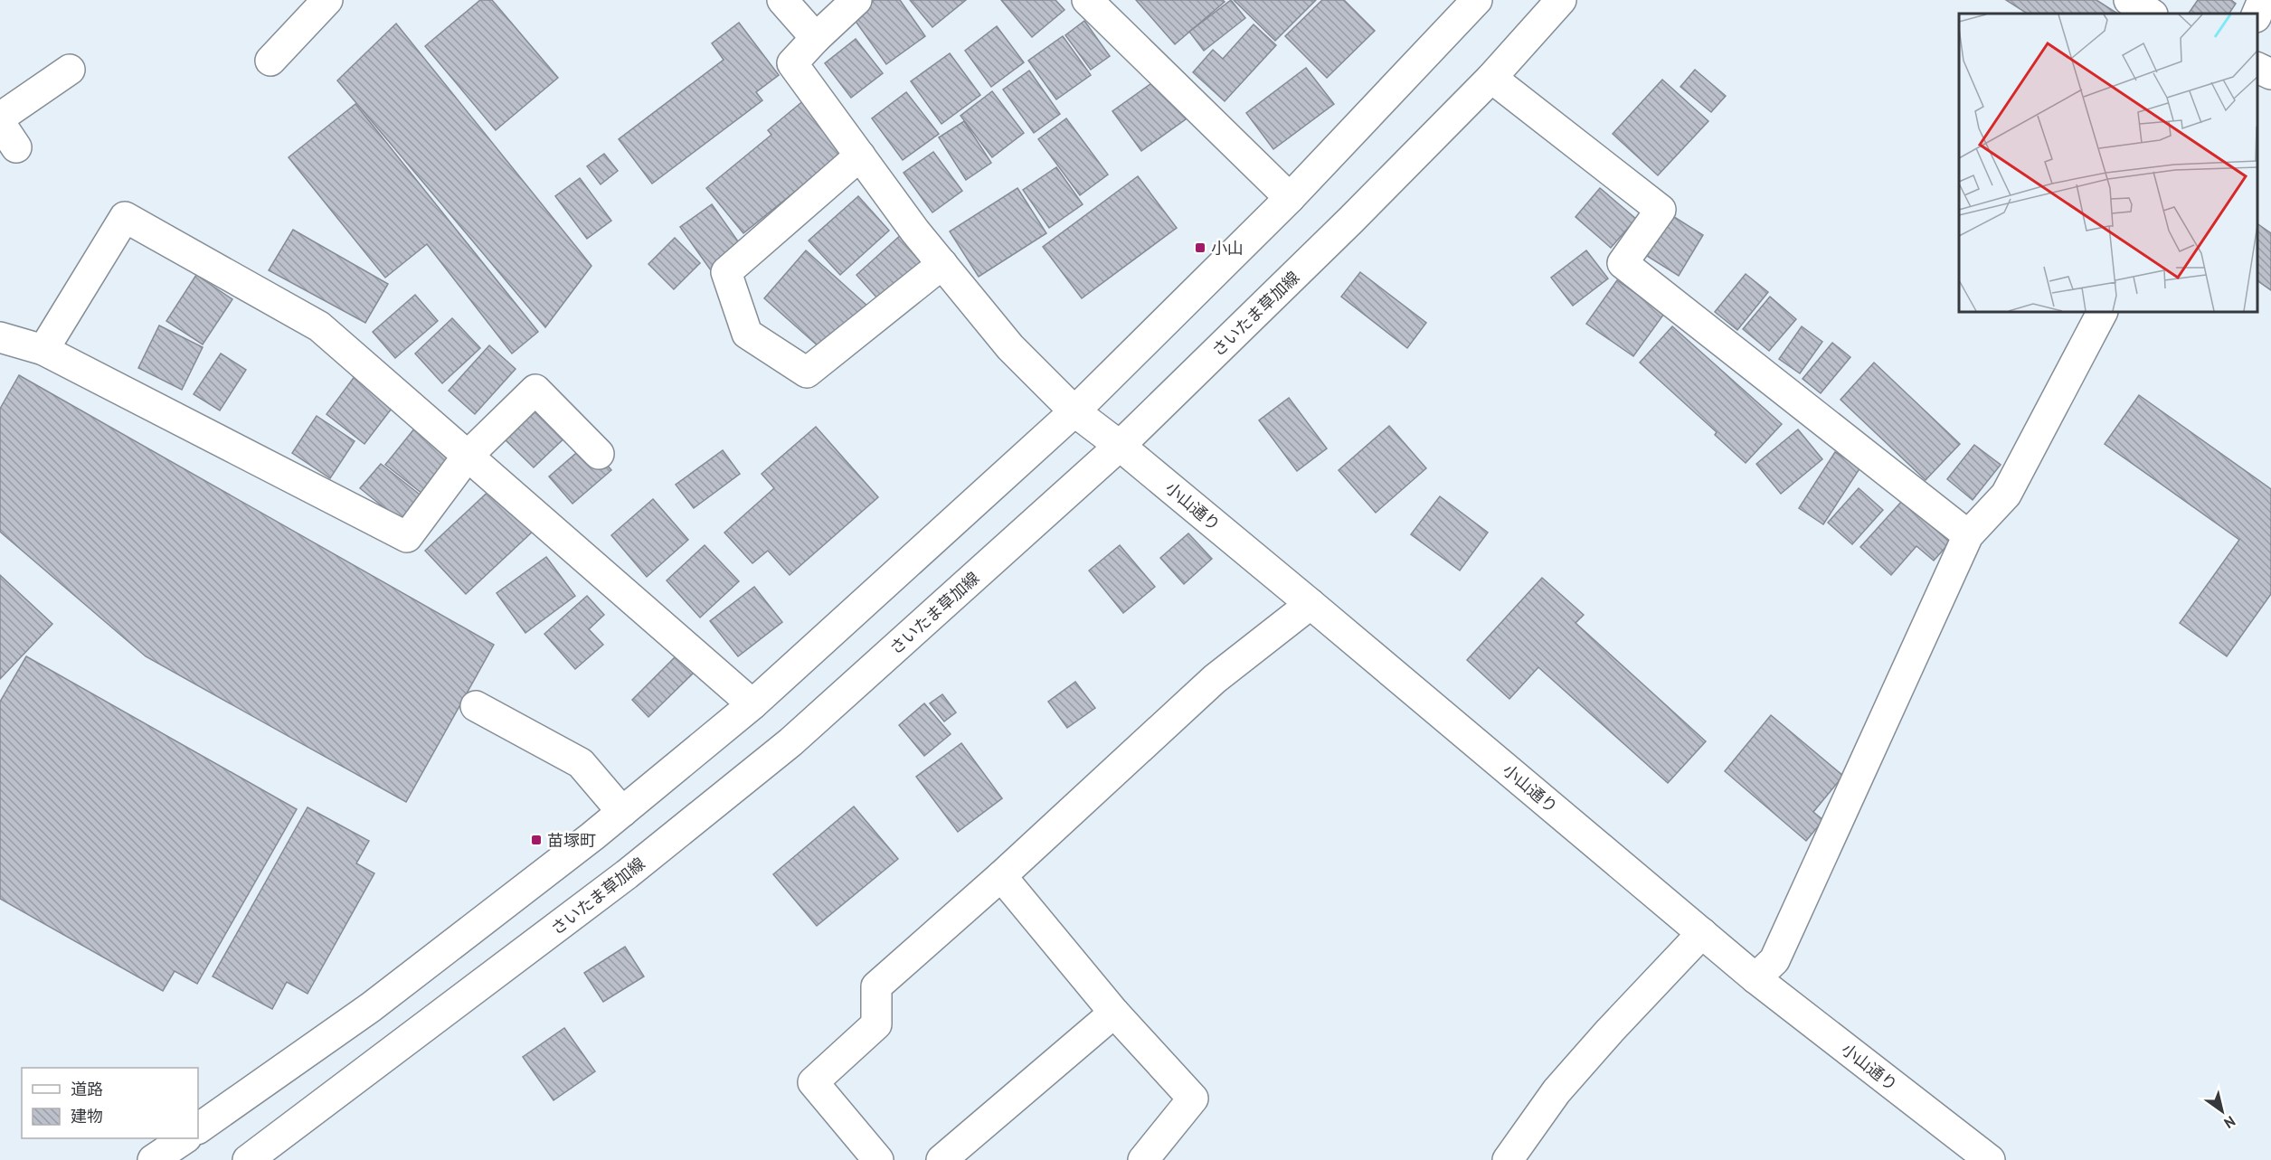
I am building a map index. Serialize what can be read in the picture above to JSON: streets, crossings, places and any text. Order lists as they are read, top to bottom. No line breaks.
{"streets":{"street":["さいたま草加線","小山通り"]},"crossings":[["さいたま草加線","小山通り"]],"places":{"transit":["小山","苗塚町"]},"legend":["道路","建物"],"north":"bottom right"}
